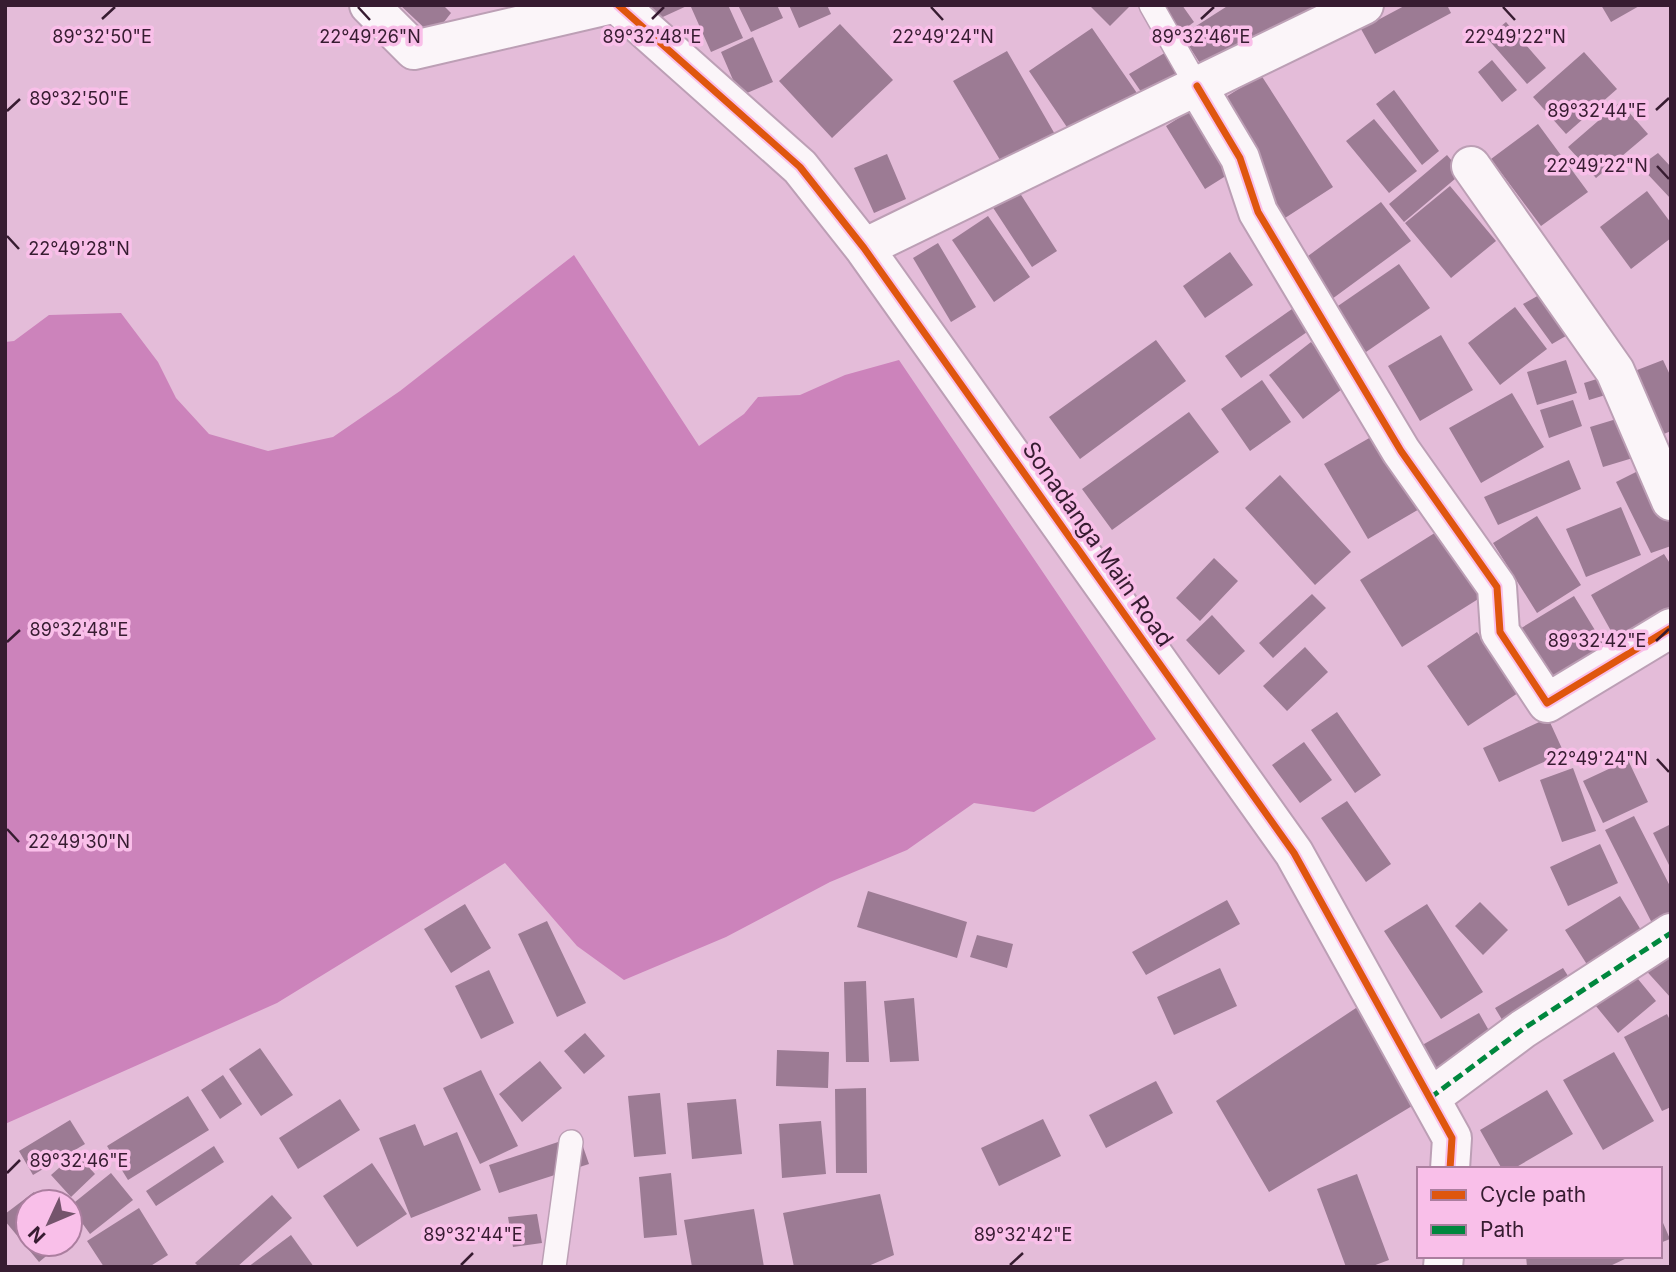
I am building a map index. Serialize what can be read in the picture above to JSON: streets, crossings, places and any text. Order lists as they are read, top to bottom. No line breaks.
{"streets":{"street":["Sonadanga Main Road"]},"legend":["Cycle path","Path"],"north":"bottom left","coordinates":["89°32'50\"E","89°32'48\"E","89°32'46\"E","22°49'26\"N","22°49'24\"N","22°49'22\"N","89°32'44\"E","22°49'28\"N","89°32'42\"E","22°49'30\"N"]}
